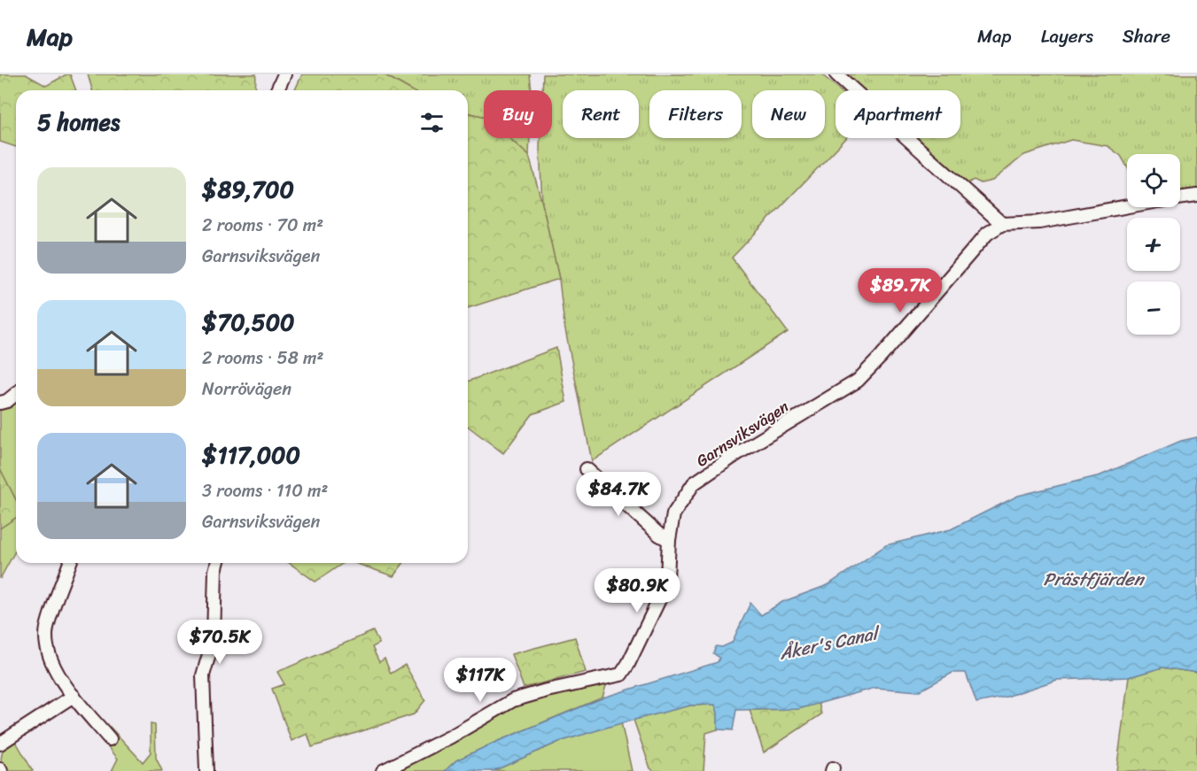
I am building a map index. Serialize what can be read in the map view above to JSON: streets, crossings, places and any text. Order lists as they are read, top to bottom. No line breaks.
{"streets":{"street":["Garnsviksvägen"]},"water":["Prästfjärden","Åker's Canal"],"page":{"header":"Map","nav":["Map","Layers","Share"],"chip":["Buy","Rent","Filters","New","Apartment"],"heading":"5 homes","map_buttons":["+","−"],"list":[{"name":"$89,700","note":"2 rooms · 70 m² · Garnsviksvägen"},{"name":"$70,500","note":"2 rooms · 58 m² · Norrövägen"},{"name":"$117,000","note":"3 rooms · 110 m² · Garnsviksvägen"}],"price":["$89.7K","$84.7K","$80.9K","$70.5K","$117K"]}}
